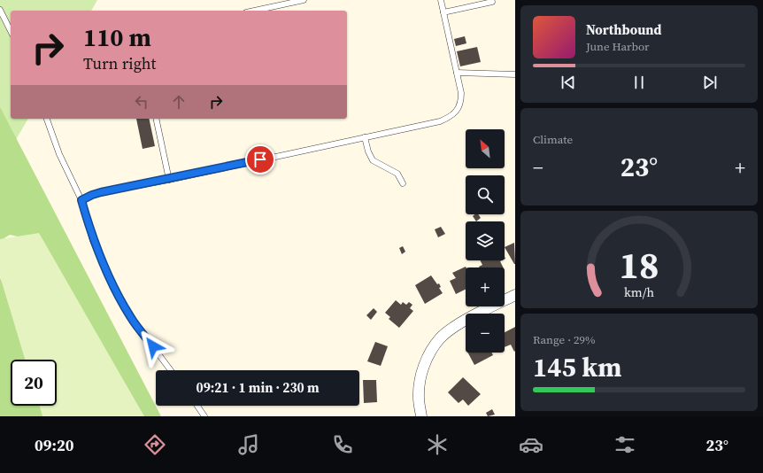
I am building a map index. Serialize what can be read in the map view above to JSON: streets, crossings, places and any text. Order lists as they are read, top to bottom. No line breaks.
{"north":"top left","page":{"turn":["110 m","Turn right"],"song":["Northbound","June Harbor"],"tile":["Climate",["Range · 29%","145 km"]],"map_buttons":["+","−"],"heat":["−","23°","+"],"limit":"20","trip":"09:21 · 1 min · 230 m","tabs":["09:20","23°"],"gauge":["18","km/h"]}}
